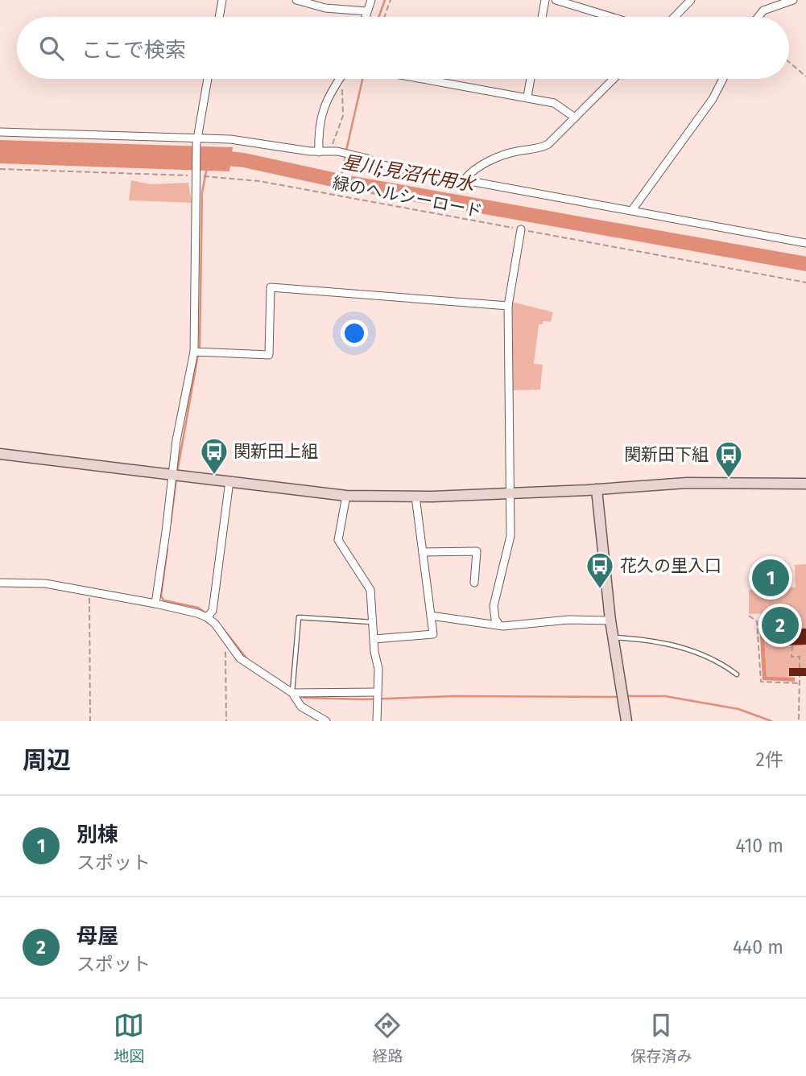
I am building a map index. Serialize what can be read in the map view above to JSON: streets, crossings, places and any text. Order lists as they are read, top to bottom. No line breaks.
{"streets":{"path":["緑のヘルシーロード"]},"water":["星川;見沼代用水"],"places":{"bus stop":["関新田上組","関新田下組","花久の里入口"]},"page":{"search":"ここで検索","pins":["1","2"],"heading":["周辺","2件"],"list":[{"mark":"1","name":"別棟","note":"スポット","value":"410 m"},{"mark":"2","name":"母屋","note":"スポット","value":"440 m"}],"nav":["地図","経路","保存済み"]}}
